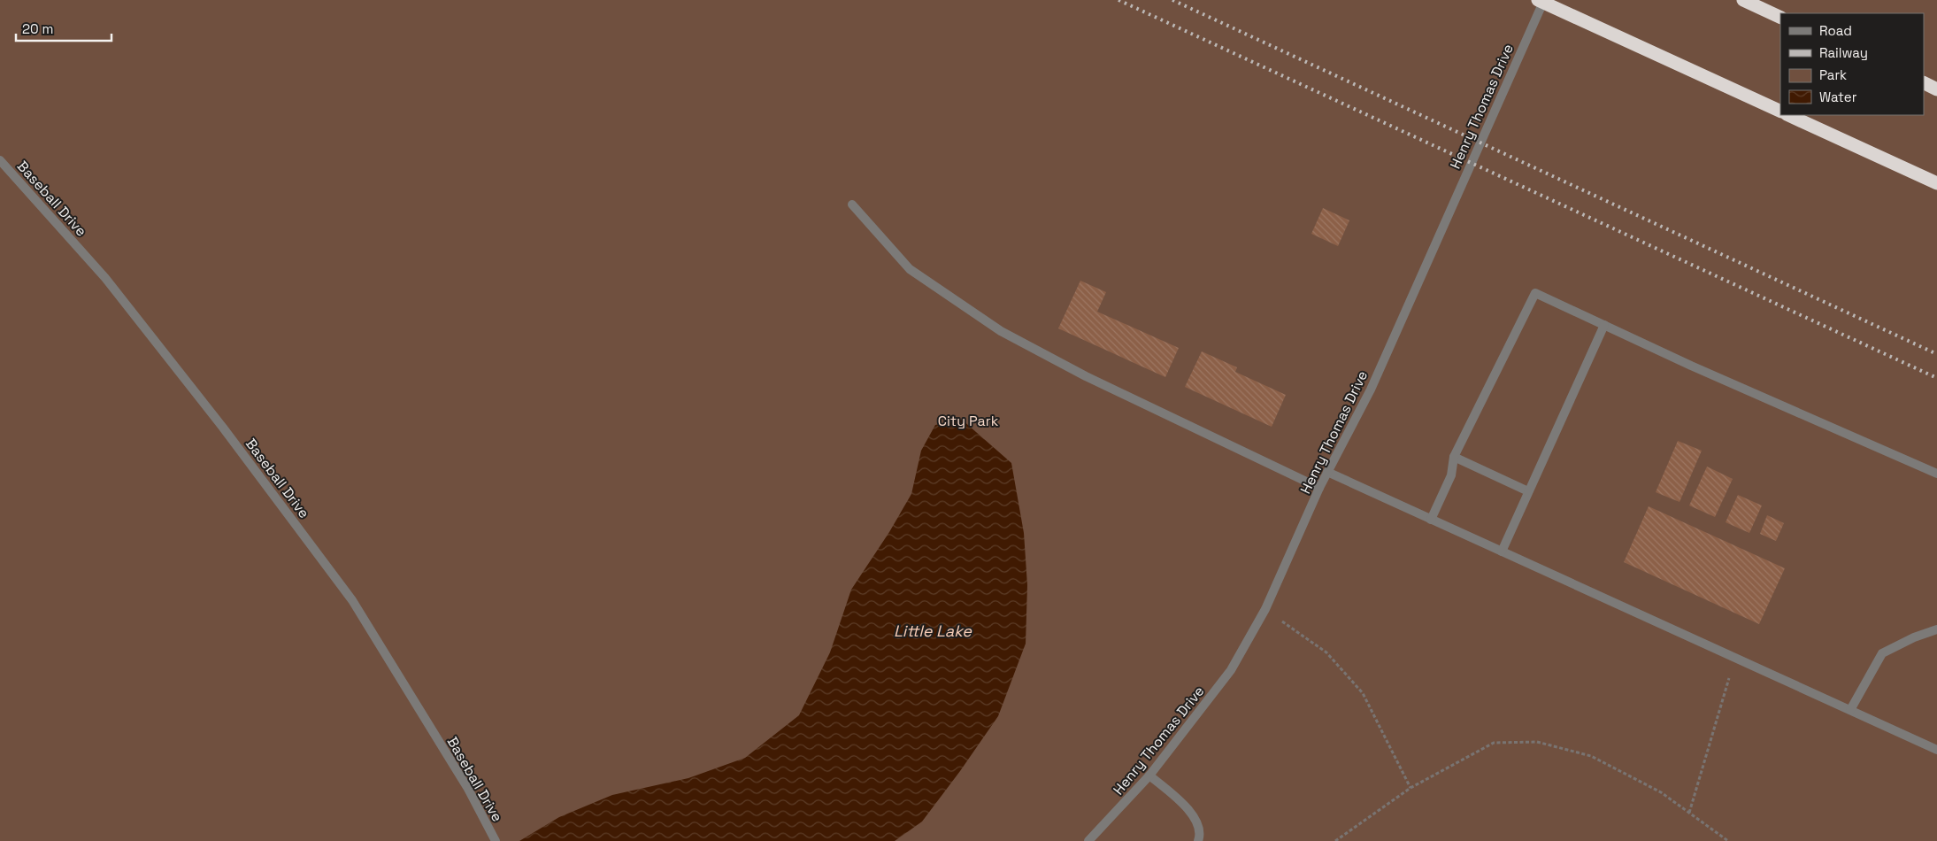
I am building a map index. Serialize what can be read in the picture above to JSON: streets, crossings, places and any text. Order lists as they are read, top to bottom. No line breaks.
{"streets":{"street":["Henry Thomas Drive","Baseball Drive"]},"water":["Little Lake"],"parks":["City Park"],"legend":["Road","Railway","Park","Water"],"scale_bar":"20 m"}
